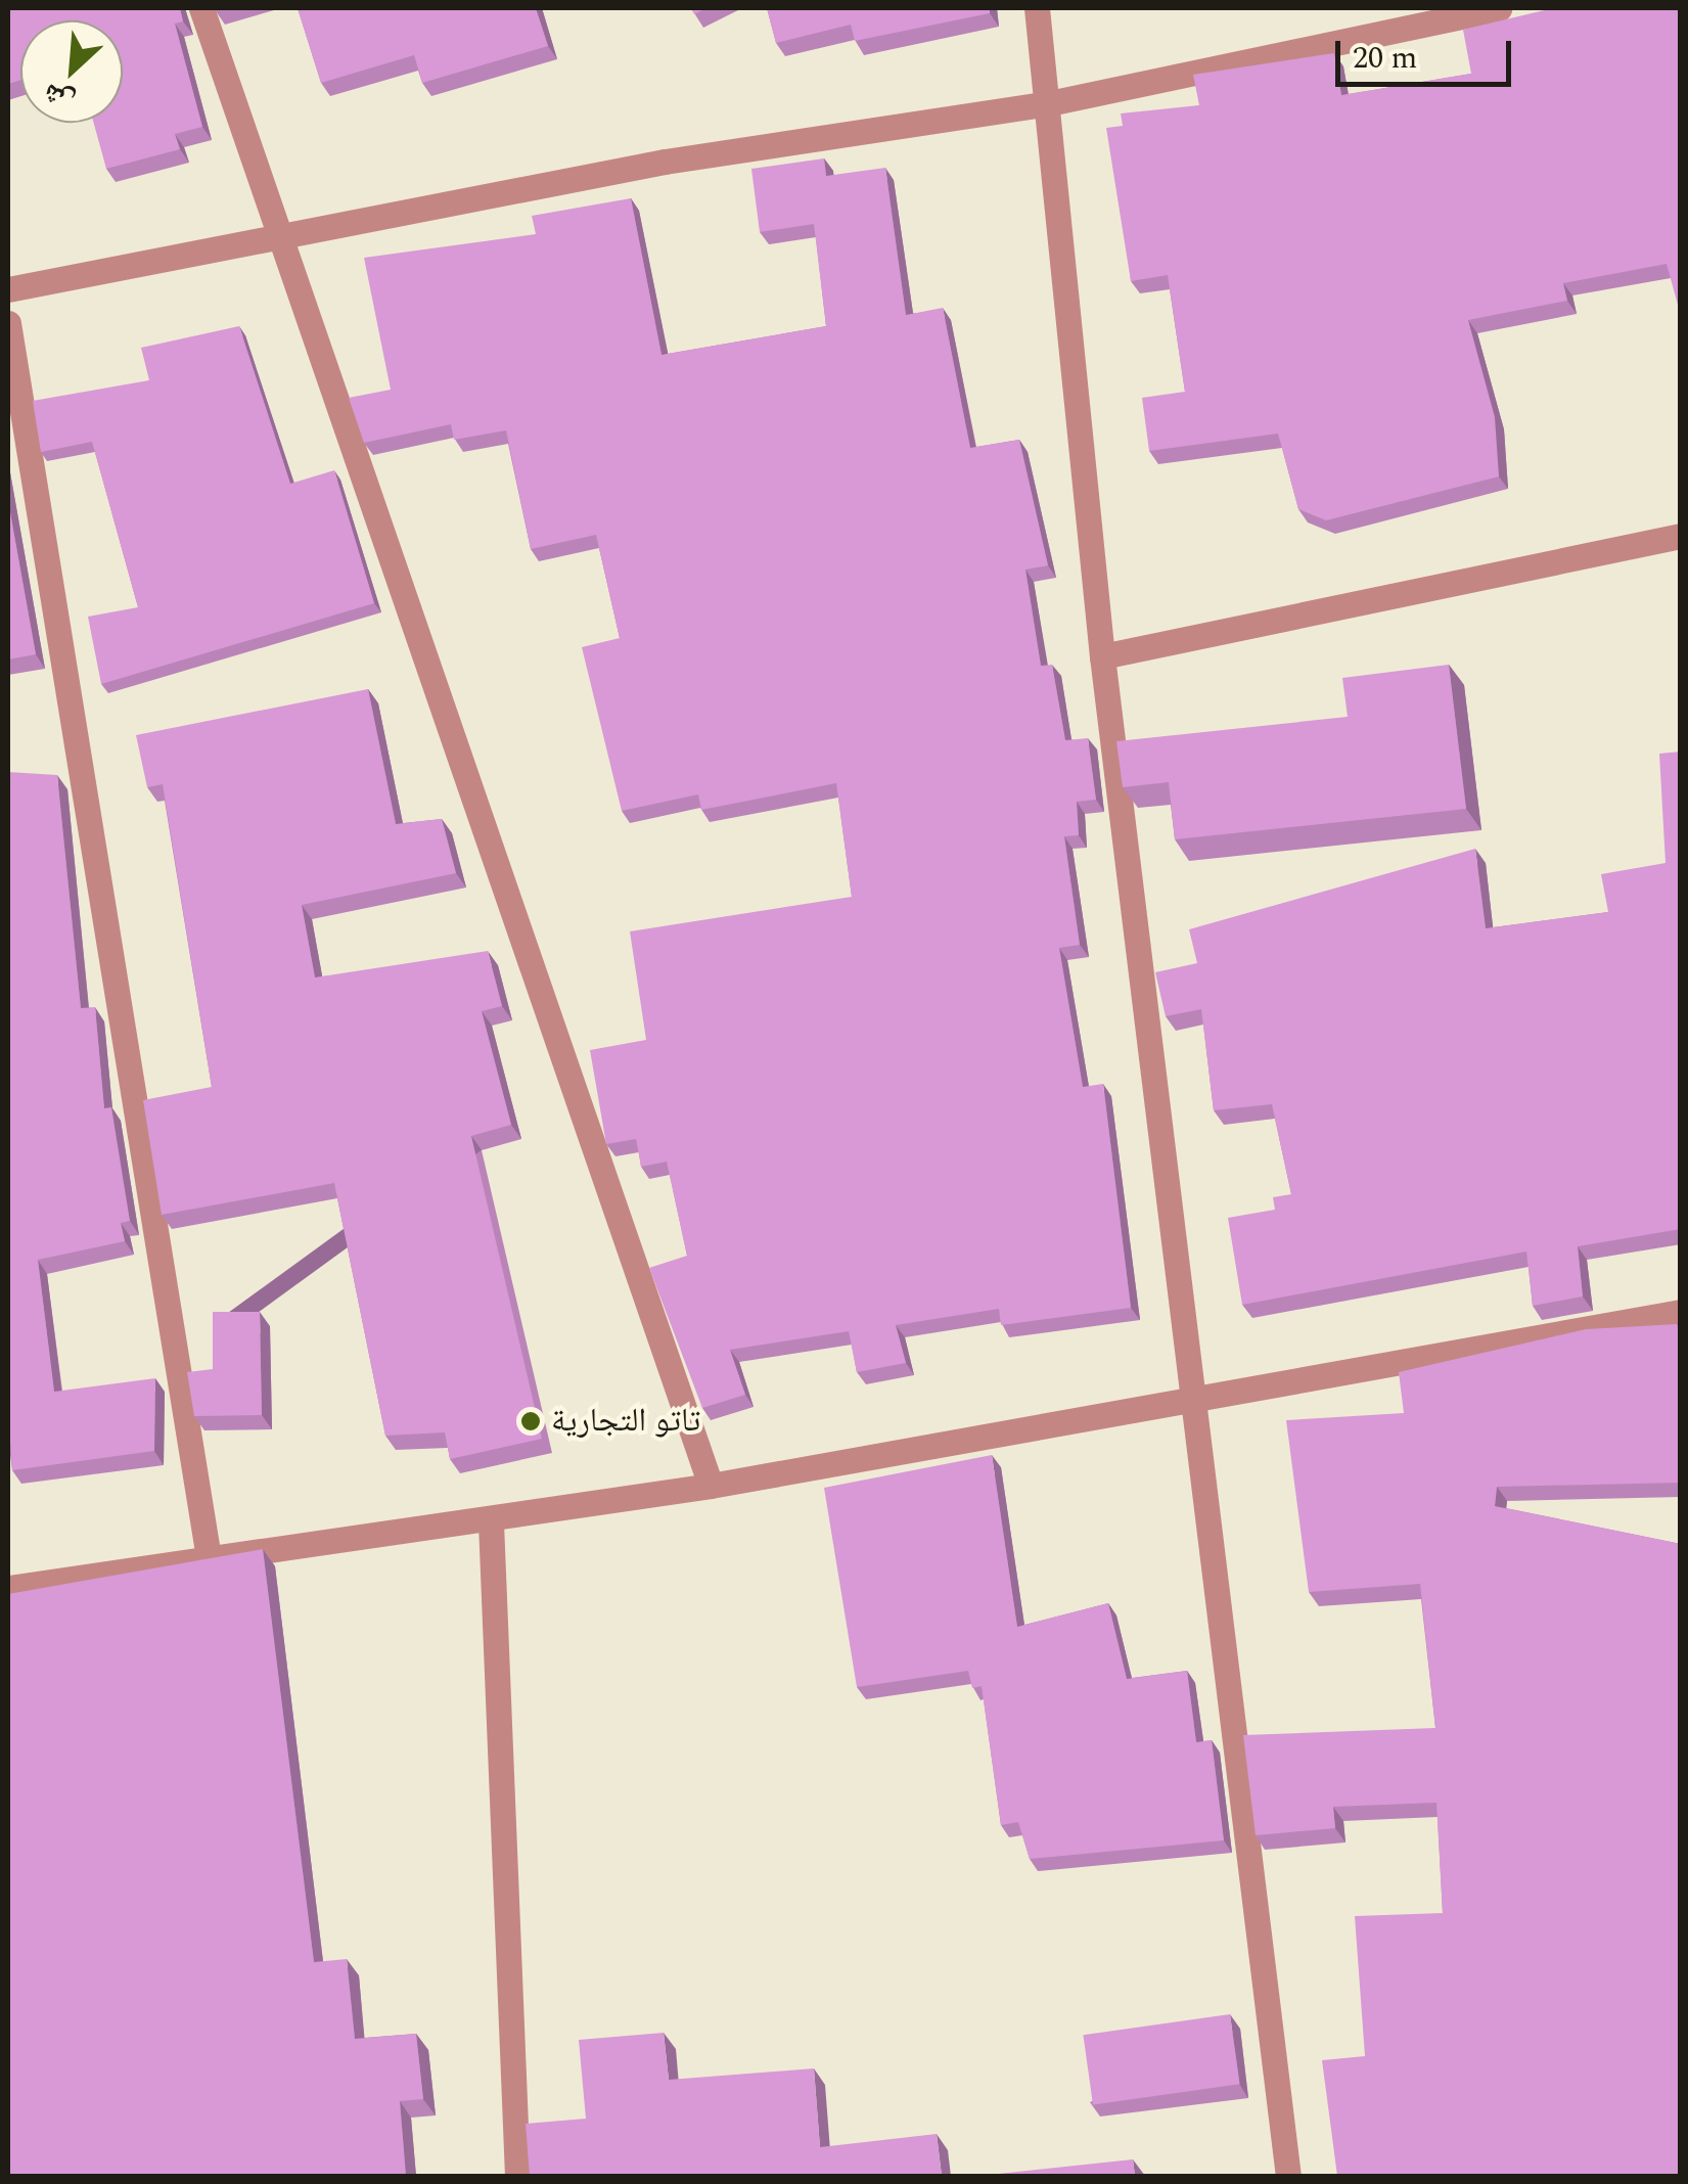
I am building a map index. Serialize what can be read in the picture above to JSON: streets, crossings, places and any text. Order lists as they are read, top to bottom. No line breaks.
{"places":["تاتو التجارية"],"scale_bar":"20 m","north":"bottom left"}
